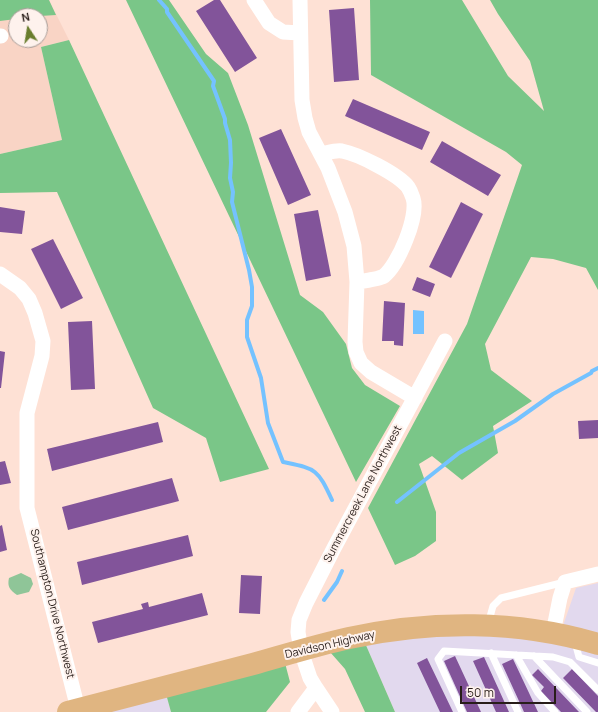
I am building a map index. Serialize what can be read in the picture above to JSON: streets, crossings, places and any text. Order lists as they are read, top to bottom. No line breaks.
{"streets":{"main road":["Davidson Highway"],"street":["Summercreek Lane Northwest","Southampton Drive Northwest"]},"crossings":[["Summercreek Lane Northwest","Davidson Highway"],["Southampton Drive Northwest","Davidson Highway"]],"scale_bar":"50 m","north":"top"}
